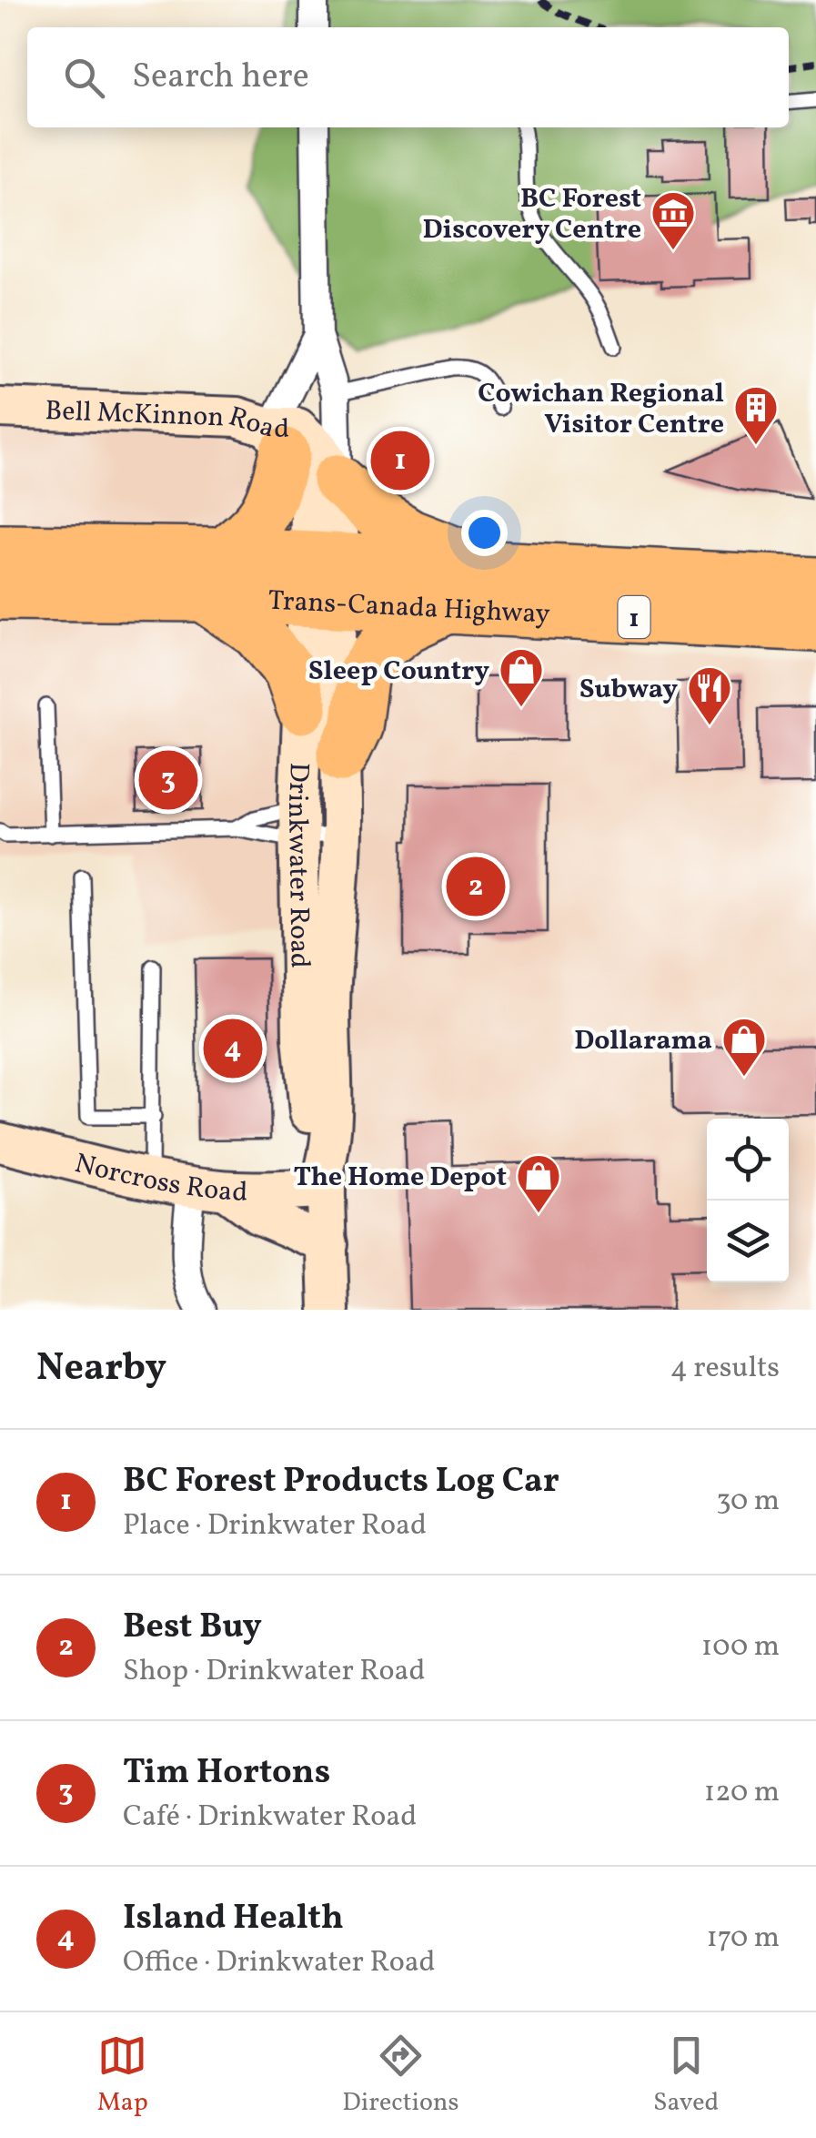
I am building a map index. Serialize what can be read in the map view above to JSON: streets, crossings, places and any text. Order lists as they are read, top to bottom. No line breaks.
{"streets":{"highway":["Trans-Canada Highway","1"],"street":["Bell McKinnon Road","Drinkwater Road","Norcross Road"]},"crossings":[["Trans-Canada Highway","Drinkwater Road"],["Drinkwater Road","Norcross Road"]],"places":{"museum":["BC Forest Discovery Centre"],"building":["Cowichan Regional Visitor Centre"],"shop":["Sleep Country","Dollarama","The Home Depot"],"restaurant":["Subway"]},"page":{"search":"Search here","pins":["1","3","2","4"],"heading":["Nearby","4 results"],"list":[{"mark":"1","name":"BC Forest Products Log Car","note":"Place · Drinkwater Road","value":"30 m"},{"mark":"2","name":"Best Buy","note":"Shop · Drinkwater Road","value":"100 m"},{"mark":"3","name":"Tim Hortons","note":"Café · Drinkwater Road","value":"120 m"},{"mark":"4","name":"Island Health","note":"Office · Drinkwater Road","value":"170 m"}],"nav":["Map","Directions","Saved"]}}
